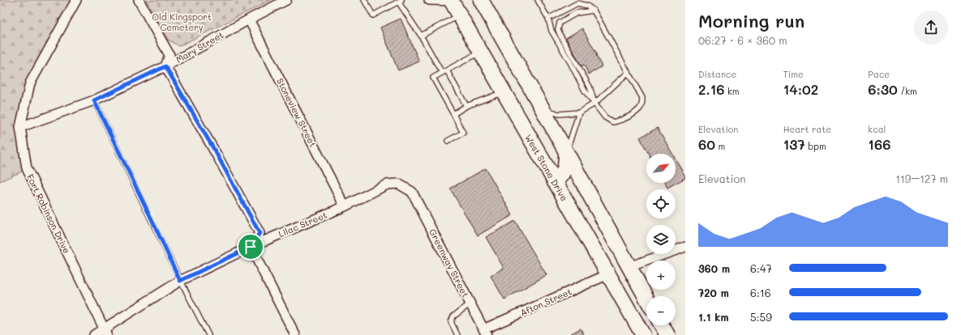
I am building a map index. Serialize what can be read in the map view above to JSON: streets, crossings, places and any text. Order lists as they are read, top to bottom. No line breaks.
{"streets":{"highway":["West Stone Drive"],"street":["Mary Street","Stoneview Street","Fort Robinson Drive","Lilac Street","Greenway Street","Afton Street"]},"crossings":[["Mary Street","Stoneview Street"],["Mary Street","Fort Robinson Drive"],["Stoneview Street","Lilac Street"],["West Stone Drive","Afton Street"],["Fort Robinson Drive","Lilac Street"],["Lilac Street","Greenway Street"],["Greenway Street","Afton Street"]],"parks":["Old Kingsport Cemetery"],"north":"top right","page":{"heading":["Morning run","06:27 · 6 × 360 m"],"stats":[["Distance","2.16 km"],["Time","14:02"],["Pace","6:30 /km"],["Elevation","60 m"],["Heart rate","137 bpm"],["kcal","166"]],"map_buttons":["+","−"],"chart":["Elevation","119–127 m"],"list":[{"name":"360 m","note":"6:47"},{"name":"720 m","note":"6:16"},{"name":"1.1 km","note":"5:59"}]}}
